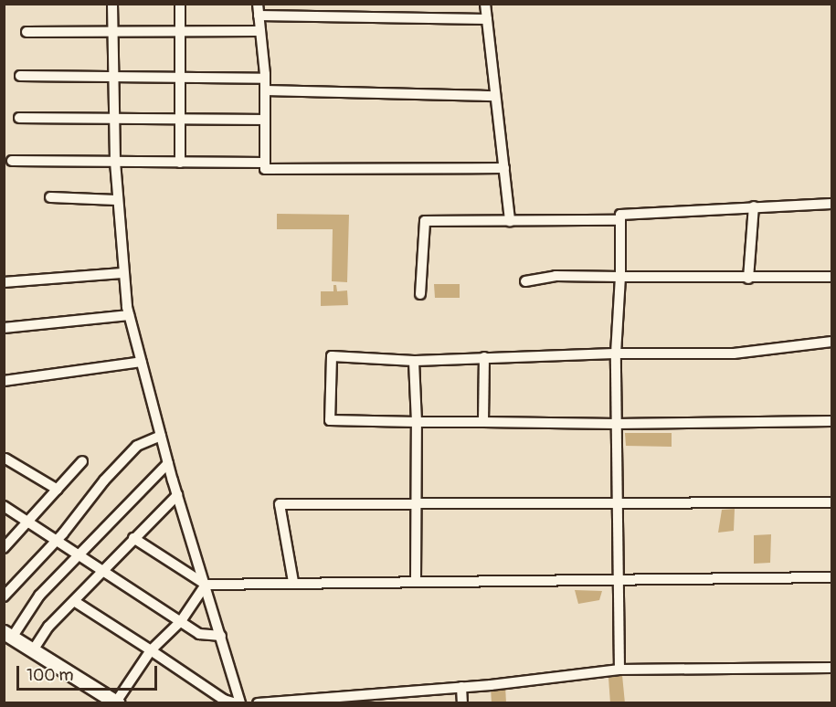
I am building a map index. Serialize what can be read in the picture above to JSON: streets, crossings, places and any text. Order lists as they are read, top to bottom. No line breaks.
{"scale_bar":"100 m"}
